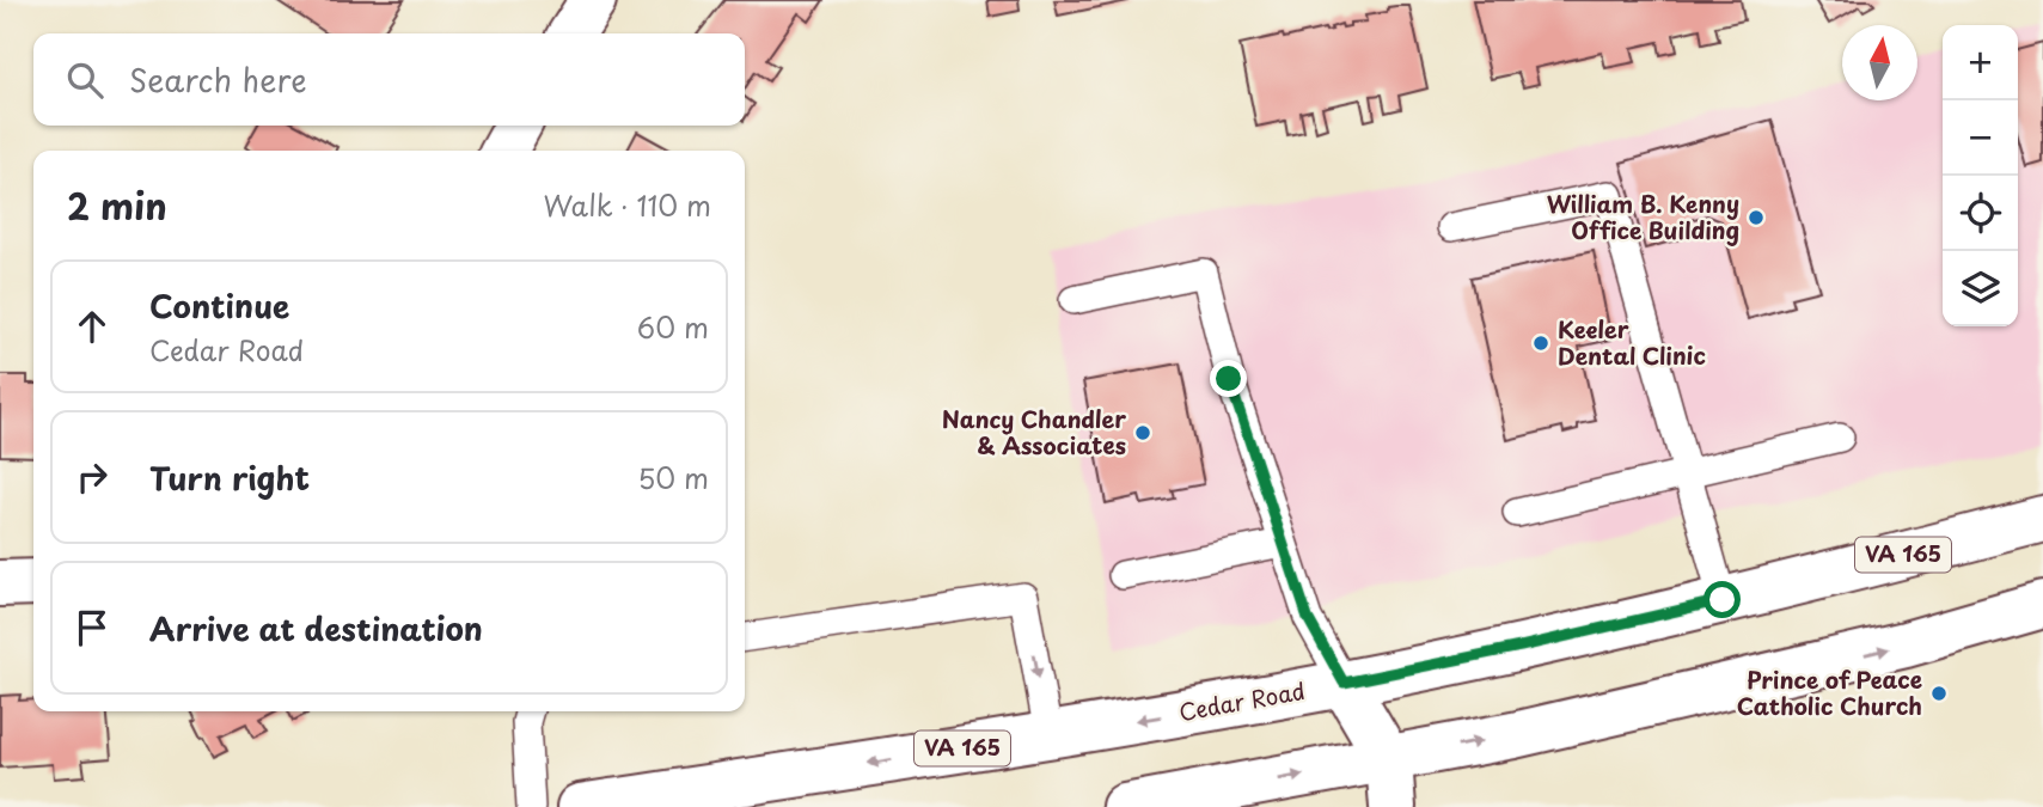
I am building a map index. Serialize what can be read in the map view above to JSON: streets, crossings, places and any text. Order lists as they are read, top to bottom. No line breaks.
{"streets":{"main road":["VA 165","Cedar Road"]},"places":["William B. Kenny Office Building","Keeler Dental Clinic","Nancy Chandler & Associates","Prince of Peace Catholic Church"],"north":"top","page":{"map_buttons":["+","−"],"search":"Search here","heading":["2 min","Walk · 110 m"],"list":[["Continue","Cedar Road","60 m"],["Turn right","50 m"],"Arrive at destination"]}}
